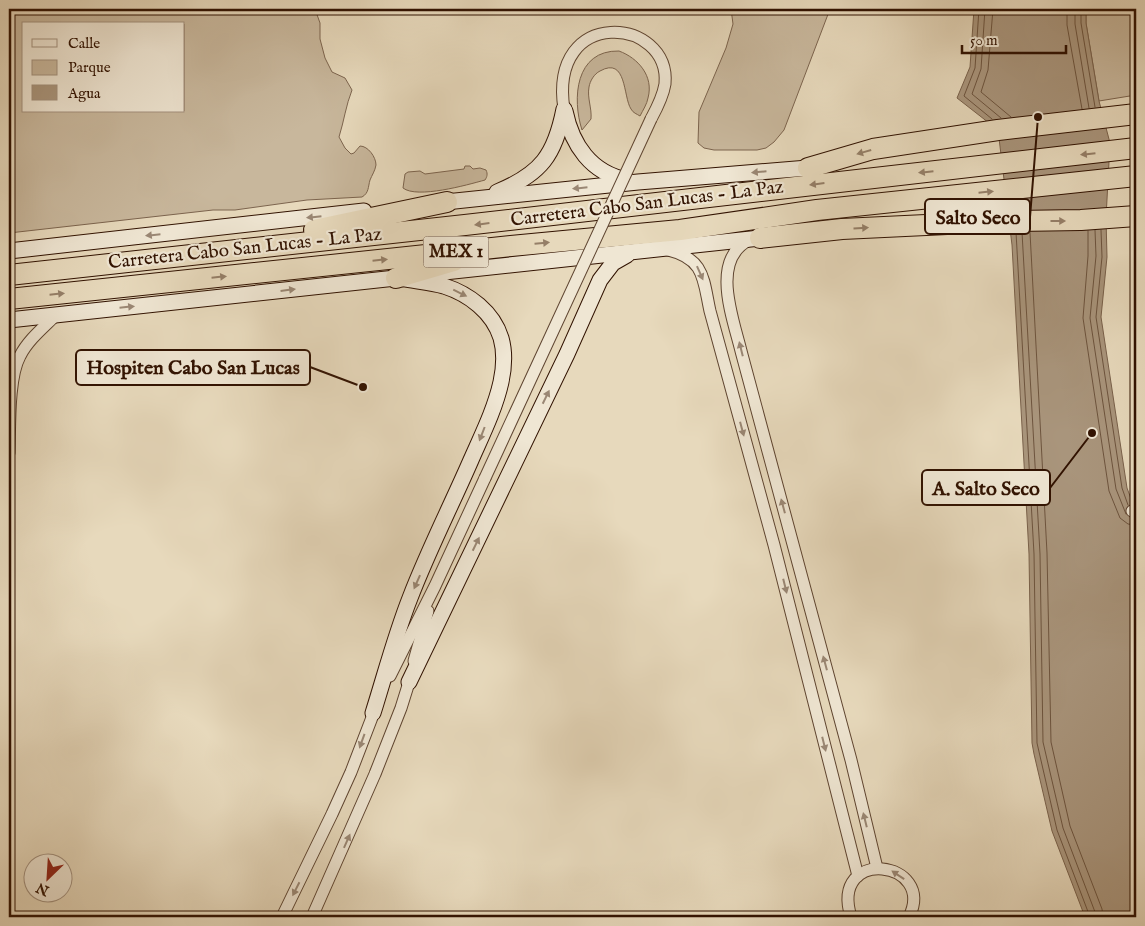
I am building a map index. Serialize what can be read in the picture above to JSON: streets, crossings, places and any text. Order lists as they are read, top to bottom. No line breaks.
{"streets":{"highway":["Carretera Cabo San Lucas - La Paz","MEX 1"]},"places":["Salto Seco","Hospiten Cabo San Lucas","A. Salto Seco"],"legend":["Calle","Parque","Agua"],"scale_bar":"50 m","north":"bottom left"}
